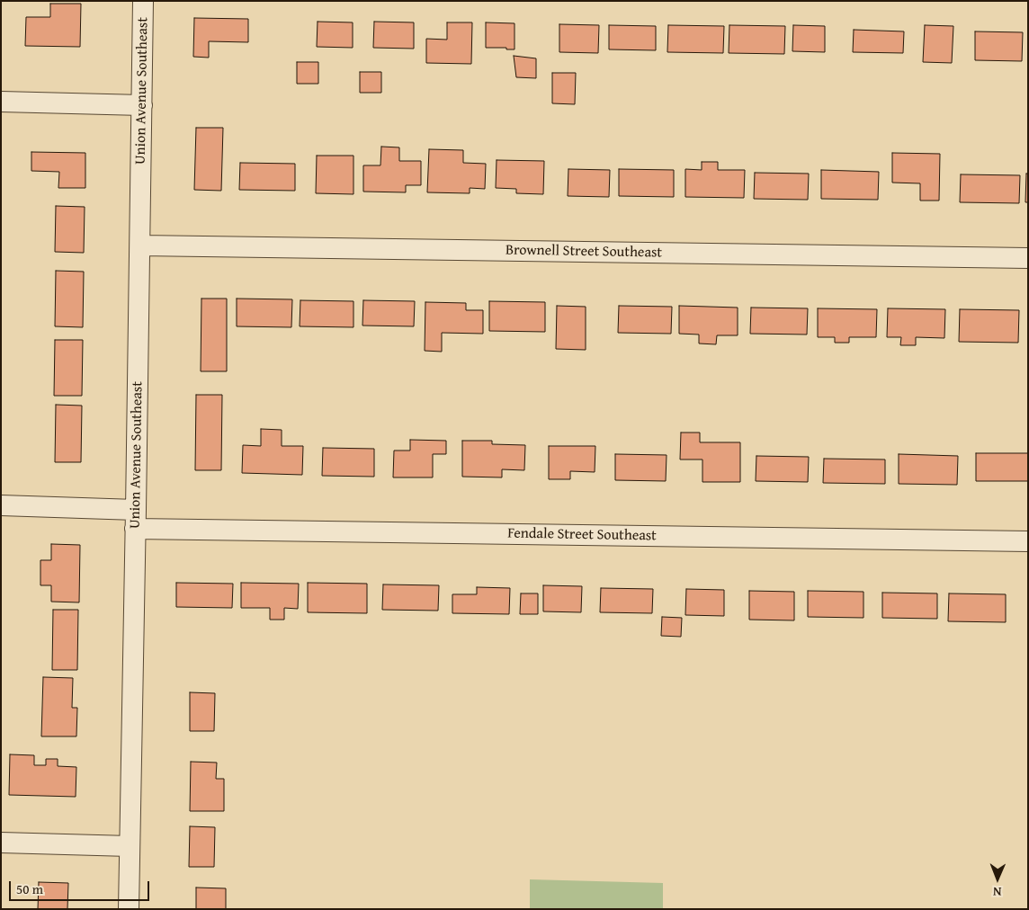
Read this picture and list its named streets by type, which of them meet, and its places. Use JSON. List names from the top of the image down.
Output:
{
  "streets": {
    "street": ["Union Avenue Southeast", "Brownell Street Southeast", "Fendale Street Southeast"]
  },
  "crossings": [
    ["Union Avenue Southeast", "Brownell Street Southeast"],
    ["Union Avenue Southeast", "Fendale Street Southeast"]
  ],
  "scale_bar": "50 m",
  "north": "bottom"
}
